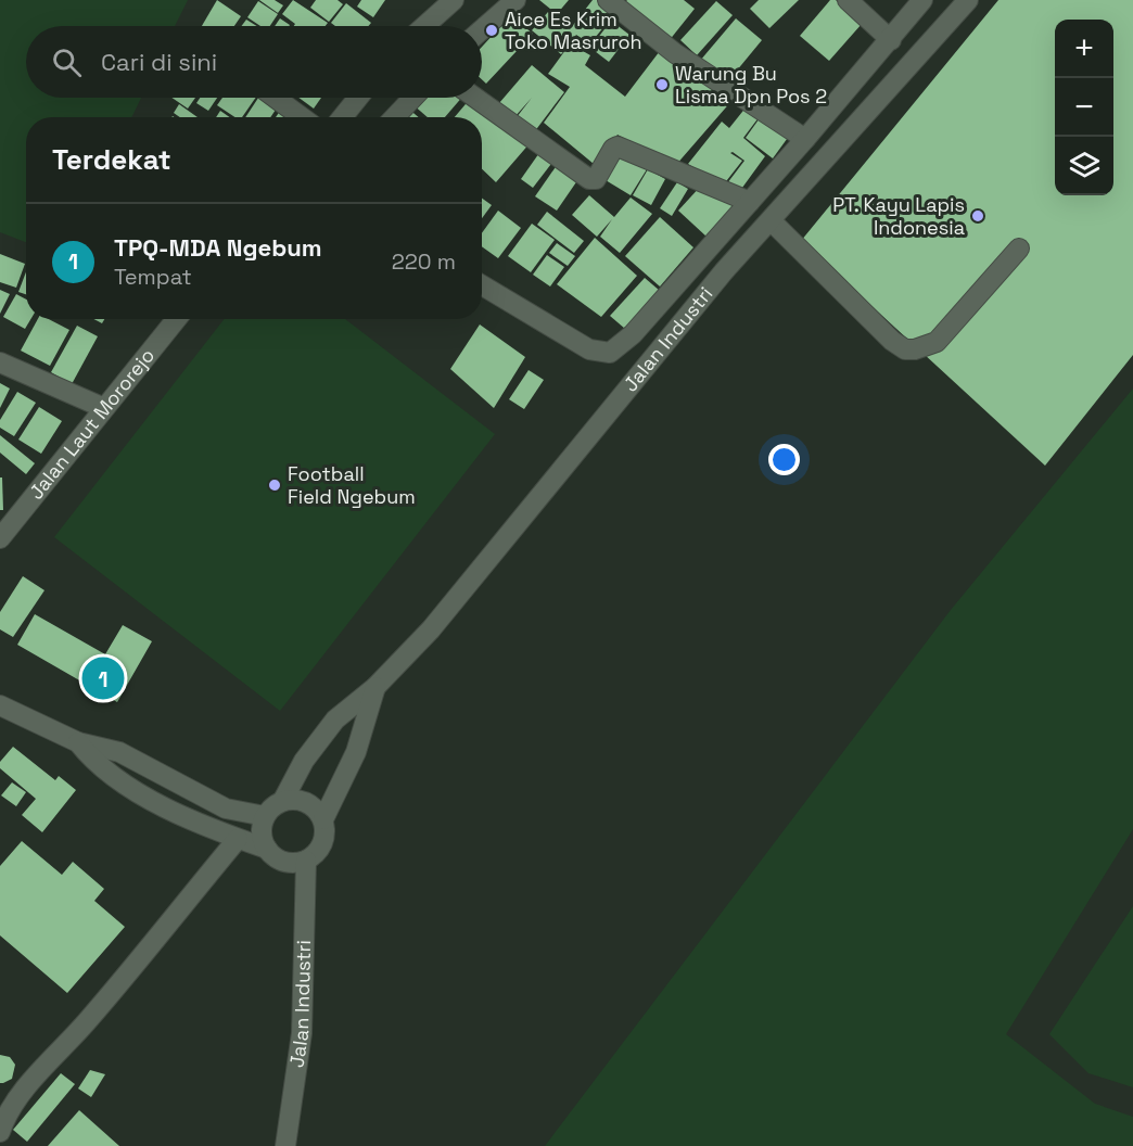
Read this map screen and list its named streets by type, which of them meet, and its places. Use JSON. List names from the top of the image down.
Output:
{
  "streets": {
    "street": ["Jalan Industri", "Jalan Laut Mororejo"]
  },
  "places": [
    "Aice Es Krim Toko Masruroh",
    "Warung Bu Lisma Dpn Pos 2",
    "PT. Kayu Lapis Indonesia",
    "Football Field Ngebum"
  ],
  "page": {
    "map_buttons": ["+", "−"],
    "search": "Cari di sini",
    "heading": "Terdekat",
    "list": [
      {
        "mark": "1",
        "name": "TPQ-MDA Ngebum",
        "note": "Tempat",
        "value": "220 m"
      }
    ],
    "pins": "1"
  }
}
